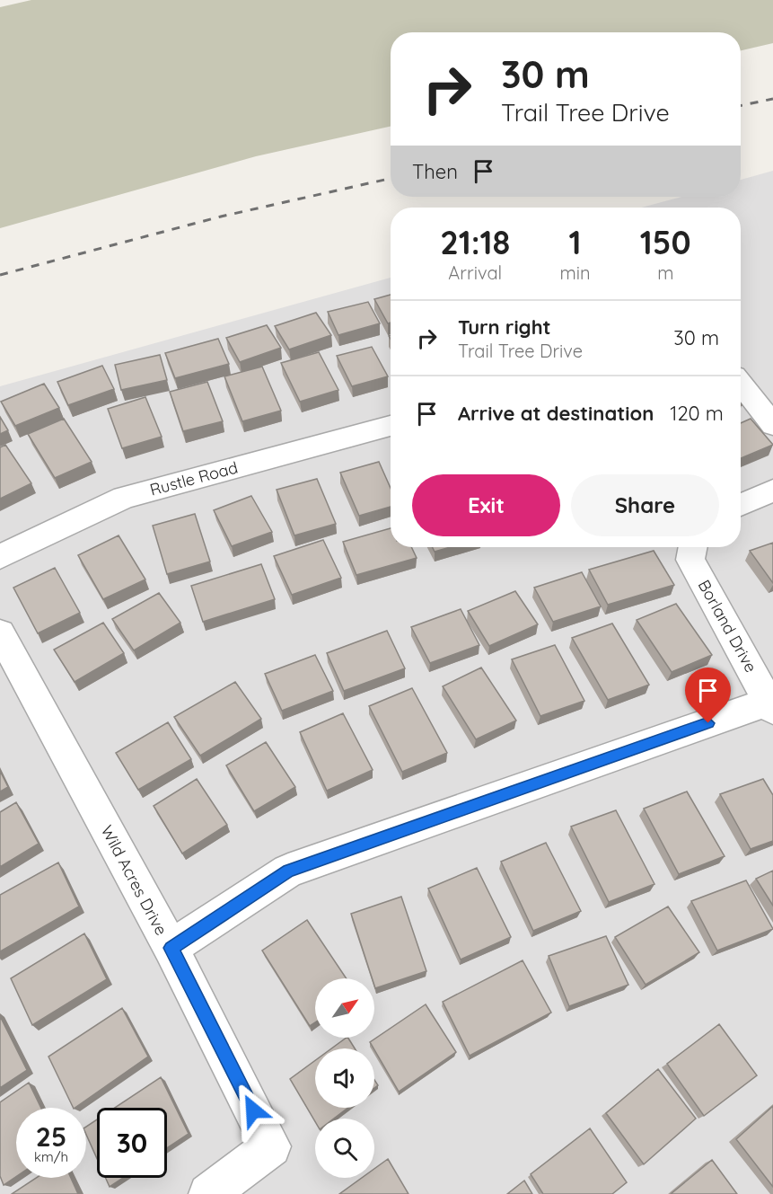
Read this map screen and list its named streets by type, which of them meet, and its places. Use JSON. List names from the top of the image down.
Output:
{
  "streets": {
    "street": ["Rustle Road", "Borland Drive", "Wild Acres Drive"]
  },
  "north": "top right",
  "page": {
    "turn": ["30 m", "Trail Tree Drive"],
    "then": "Then",
    "eta": [
      "21:18",
      "Arrival",
      "1",
      "min",
      "150",
      "m"
    ],
    "list": [
      {
        "name": "Turn right",
        "note": "Trail Tree Drive",
        "value": "30 m"
      },
      {
        "name": "Arrive at destination",
        "value": "120 m"
      }
    ],
    "buttons": ["Exit", "Share"],
    "speed": "25 km/h",
    "limit": "30"
  }
}
